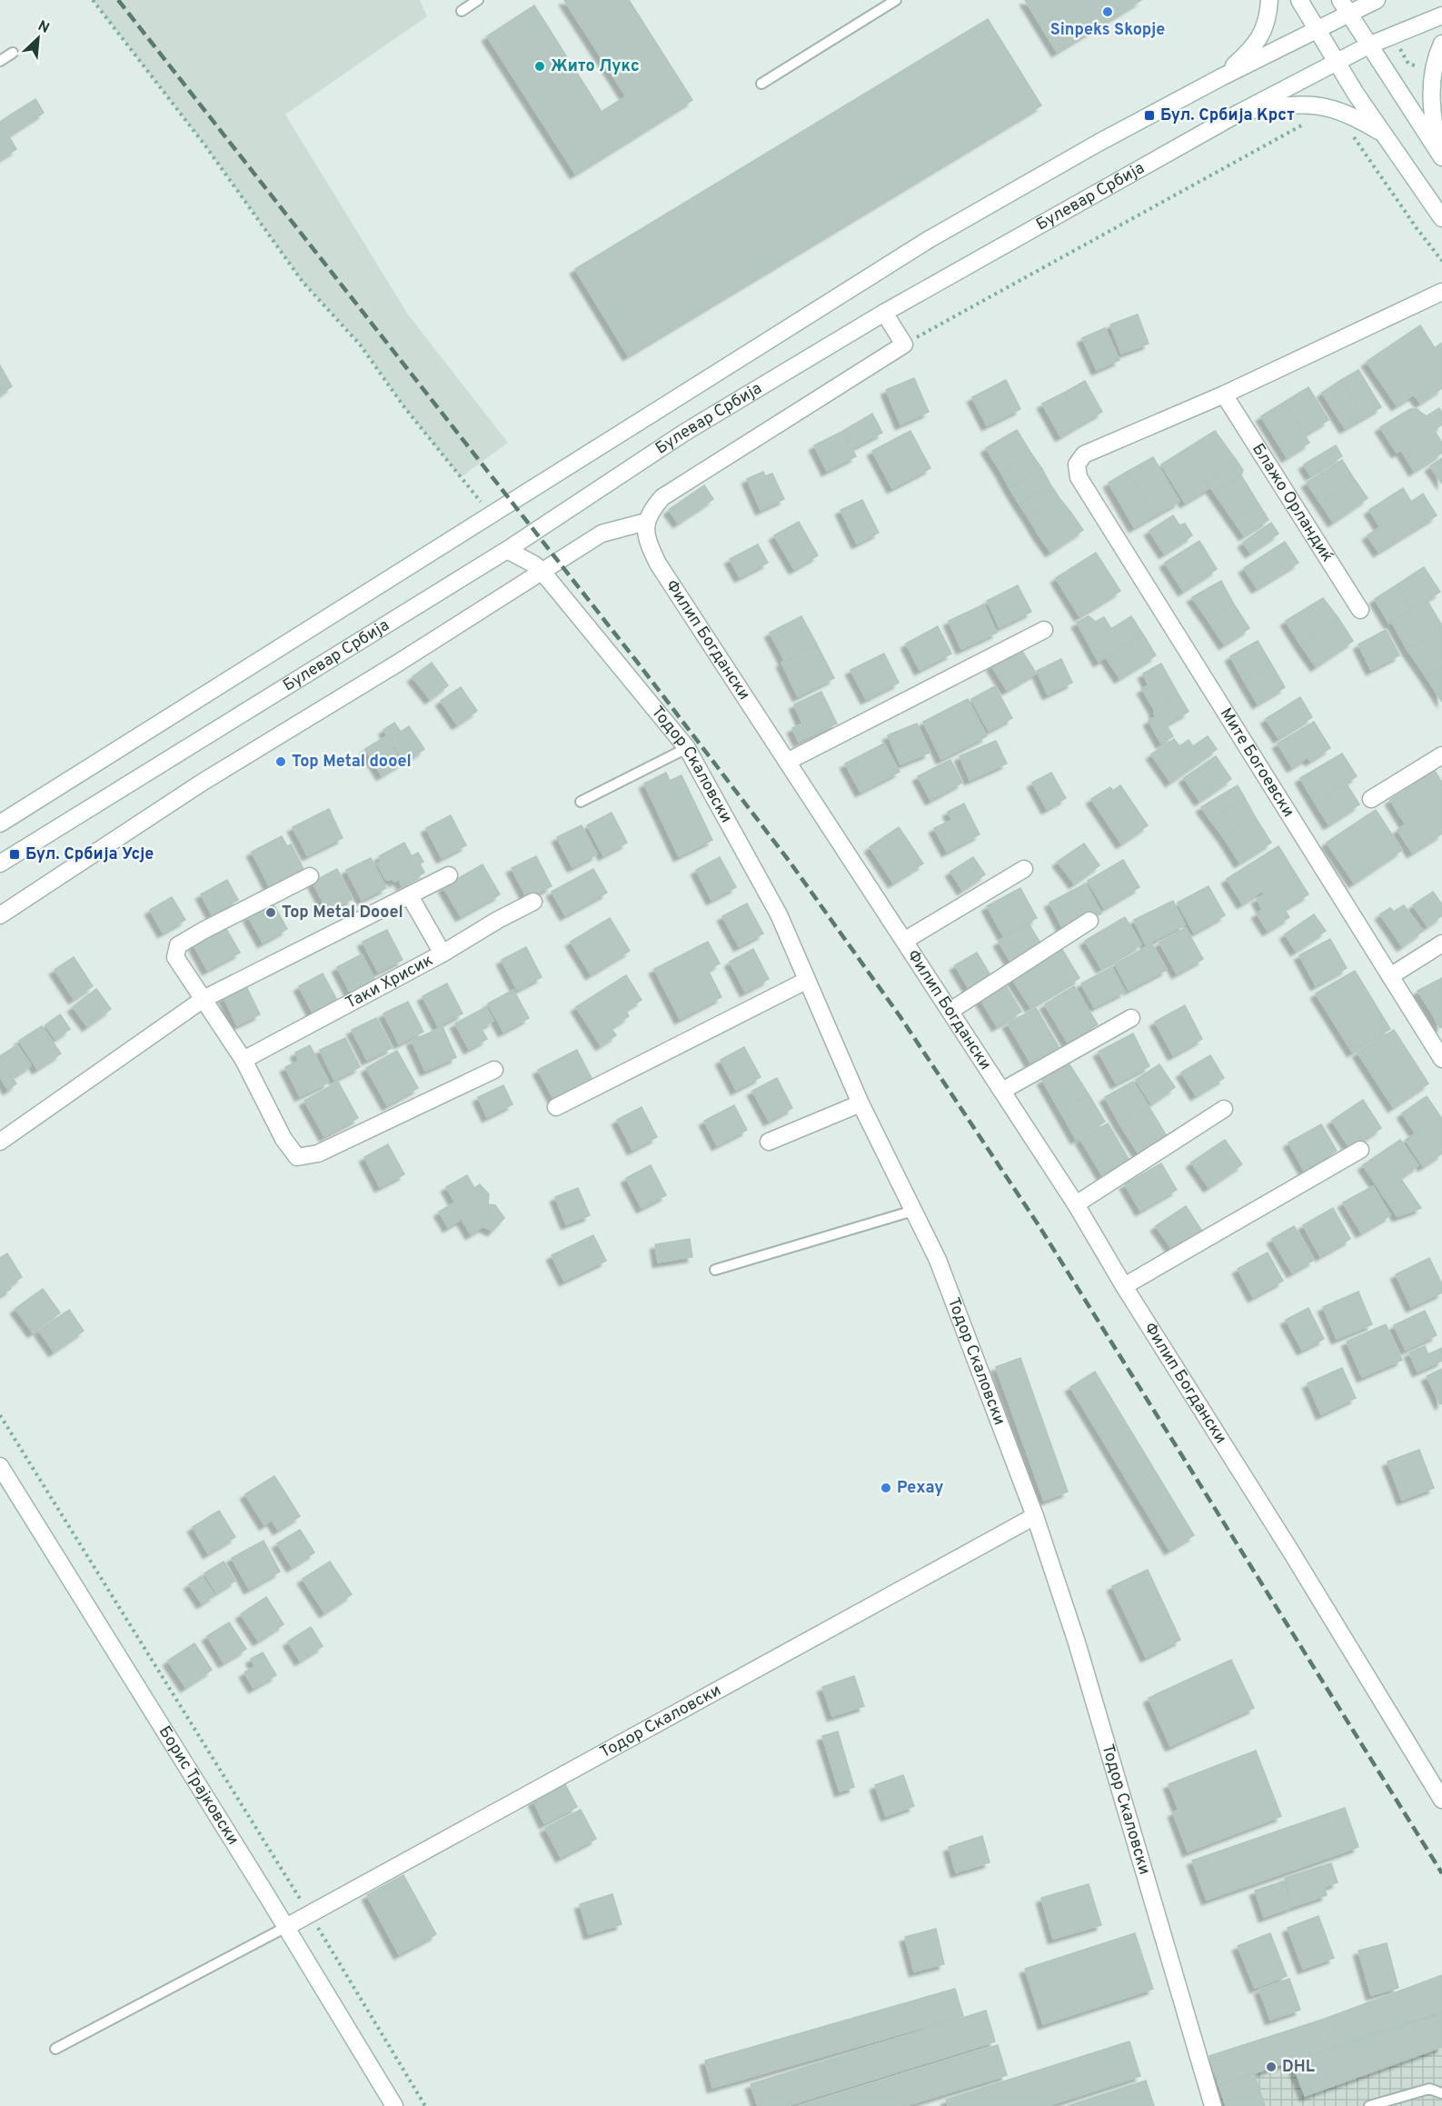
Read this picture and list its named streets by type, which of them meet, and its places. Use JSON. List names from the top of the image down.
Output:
{
  "streets": {
    "street": [
      "Булевар Србија",
      "Блажо Орландиќ",
      "Филип Богдански",
      "Мите Богоевски",
      "Тодор Скаловски",
      "Таки Хрисик",
      "Борис Трајковски"
    ]
  },
  "crossings": [
    ["Булевар Србија", "Тодор Скаловски"],
    ["Блажо Орландиќ", "Мите Богоевски"],
    ["Тодор Скаловски", "Борис Трајковски"]
  ],
  "places": {
    "other": [
      "Sinpeks Skopje",
      "Жито Лукс",
      "Top Metal dooel",
      "Top Metal Dooel",
      "Рехау",
      "DHL"
    ],
    "transit": ["Бул. Србија Крст", "Бул. Србија Усје"]
  },
  "north": "top right"
}
